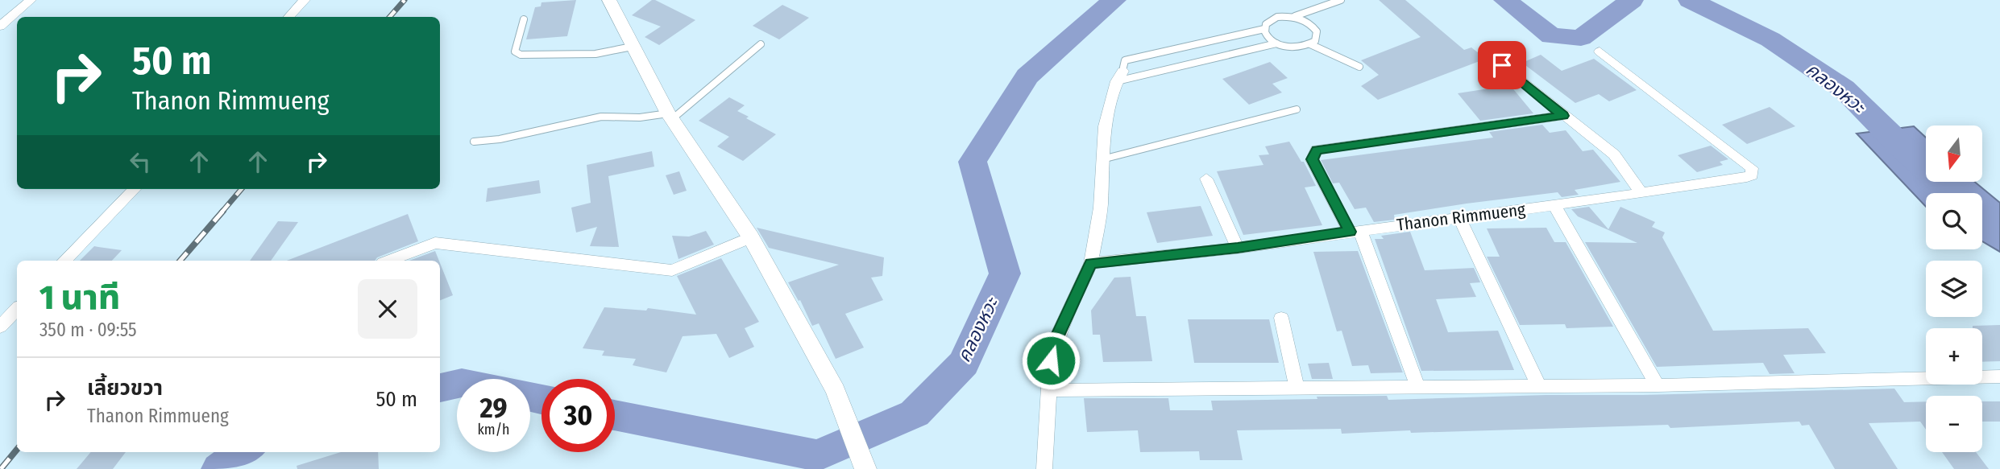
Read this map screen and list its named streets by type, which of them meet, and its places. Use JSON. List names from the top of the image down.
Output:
{
  "streets": {
    "street": ["Thanon Rimmueng"]
  },
  "water": ["คลองหวะ"],
  "north": "bottom",
  "page": {
    "turn": ["50 m", "Thanon Rimmueng"],
    "map_buttons": ["+", "−"],
    "heading": ["1 นาที", "350 m · 09:55"],
    "list": [
      {
        "name": "เลี้ยวขวา",
        "note": "Thanon Rimmueng",
        "value": "50 m"
      }
    ],
    "speed": "29 km/h",
    "limit": "30"
  }
}
